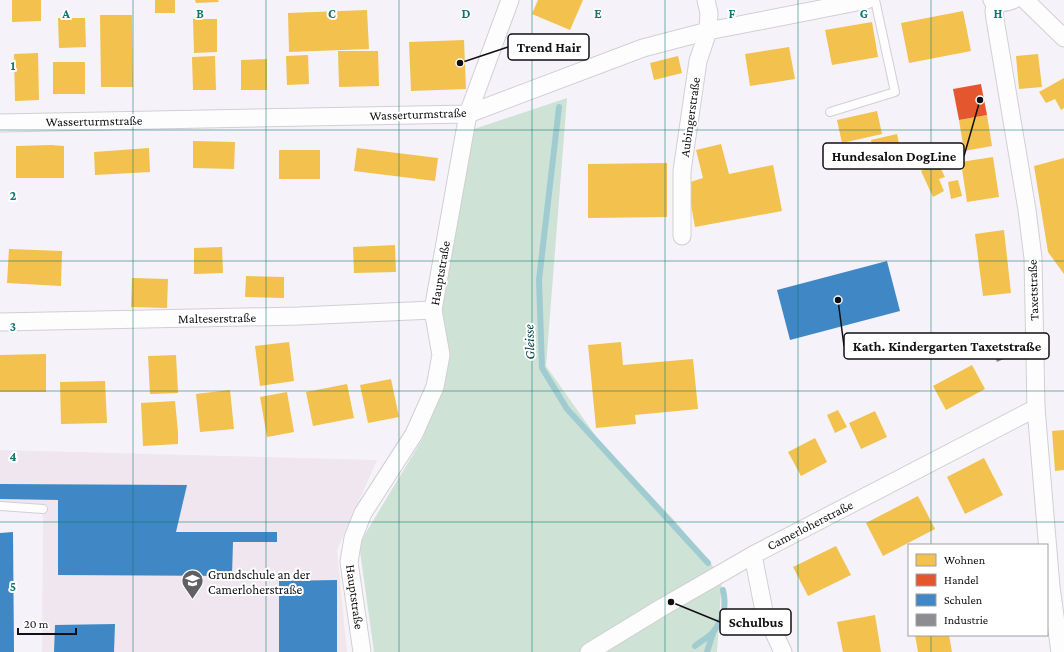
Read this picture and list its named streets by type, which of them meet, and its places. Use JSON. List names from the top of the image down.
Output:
{
  "streets": {
    "street": [
      "Wasserturmstraße",
      "Aubingerstraße",
      "Hauptstraße",
      "Taxetstraße",
      "Malteserstraße",
      "Camerloherstraße"
    ]
  },
  "crossings": [
    ["Wasserturmstraße", "Aubingerstraße"],
    ["Wasserturmstraße", "Hauptstraße"],
    ["Hauptstraße", "Malteserstraße"],
    ["Taxetstraße", "Camerloherstraße"]
  ],
  "water": ["Gleisse"],
  "places": {
    "other": [
      "Trend Hair",
      "Hundesalon DogLine",
      "Kath. Kindergarten Taxetstraße",
      "Schulbus"
    ],
    "school or university": ["Grundschule an der Camerloherstraße"]
  },
  "legend": [
    "Wohnen",
    "Handel",
    "Schulen",
    "Industrie"
  ],
  "scale_bar": "20 m",
  "grid": {
    "columns": [
      "A",
      "B",
      "C",
      "D",
      "E",
      "F",
      "G",
      "H"
    ],
    "rows": [
      "1",
      "2",
      "3",
      "4",
      "5"
    ]
  }
}
